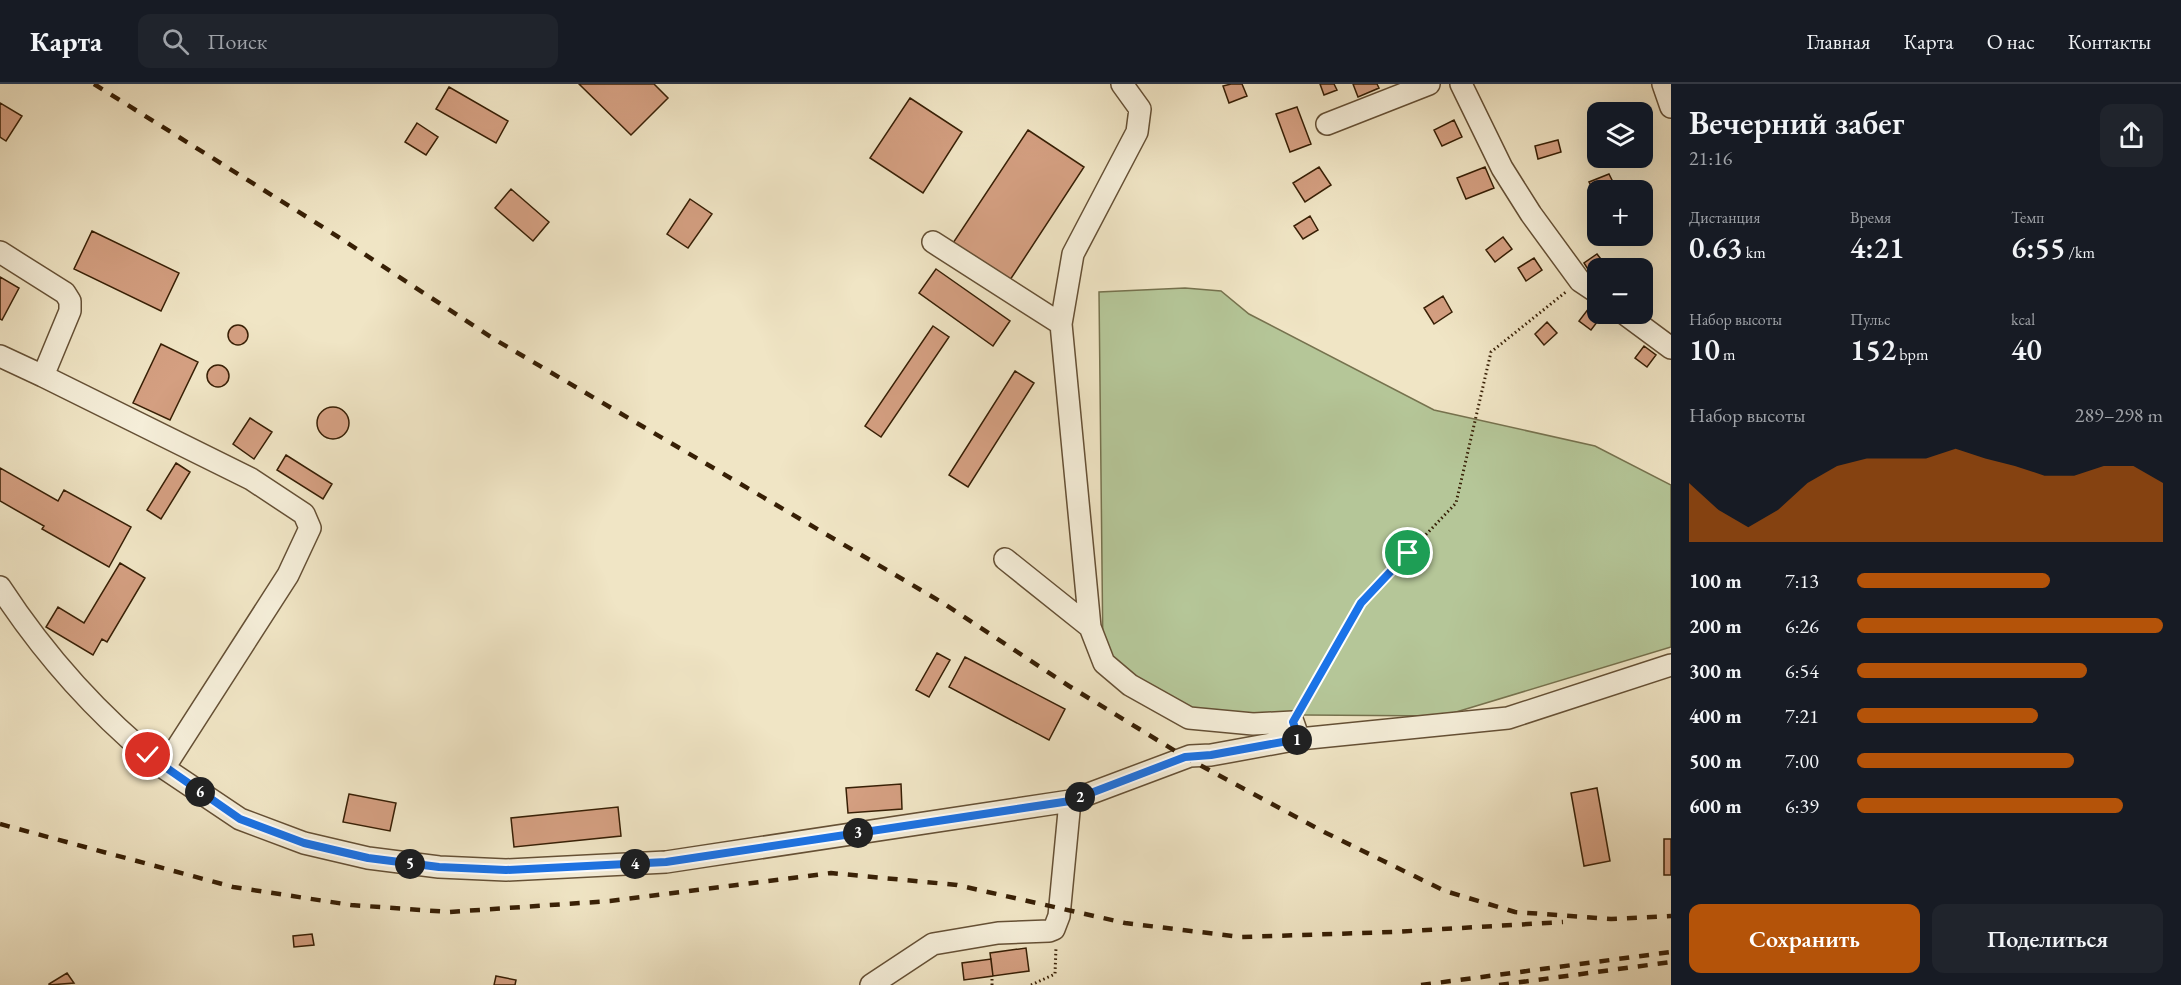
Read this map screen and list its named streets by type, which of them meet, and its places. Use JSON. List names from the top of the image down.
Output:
{
  "page": {
    "header": "Карта",
    "search": "Поиск",
    "nav": [
      "Главная",
      "Карта",
      "О нас",
      "Контакты"
    ],
    "heading": ["Вечерний забег", "21:16"],
    "map_buttons": ["+", "−"],
    "stats": [
      ["Дистанция", "0.63 km"],
      ["Время", "4:21"],
      ["Темп", "6:55 /km"],
      ["Набор высоты", "10 m"],
      ["Пульс", "152 bpm"],
      ["kcal", "40"]
    ],
    "chart": ["Набор высоты", "289–298 m"],
    "list": [
      {
        "name": "100 m",
        "note": "7:13"
      },
      {
        "name": "200 m",
        "note": "6:26"
      },
      {
        "name": "300 m",
        "note": "6:54"
      },
      {
        "name": "400 m",
        "note": "7:21"
      },
      {
        "name": "500 m",
        "note": "7:00"
      },
      {
        "name": "600 m",
        "note": "6:39"
      }
    ],
    "pins": [
      "1",
      "6",
      "2",
      "3",
      "4",
      "5"
    ],
    "buttons": ["Сохранить", "Поделиться"]
  }
}
